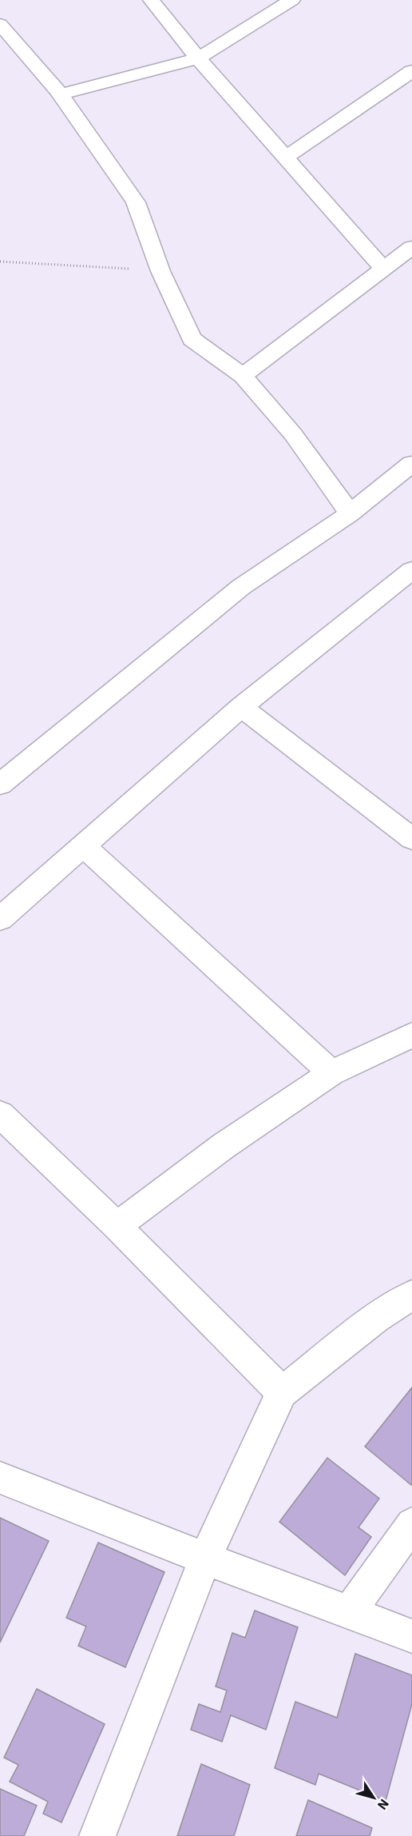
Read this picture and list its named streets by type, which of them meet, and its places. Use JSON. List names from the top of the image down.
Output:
{
  "north": "bottom right"
}
